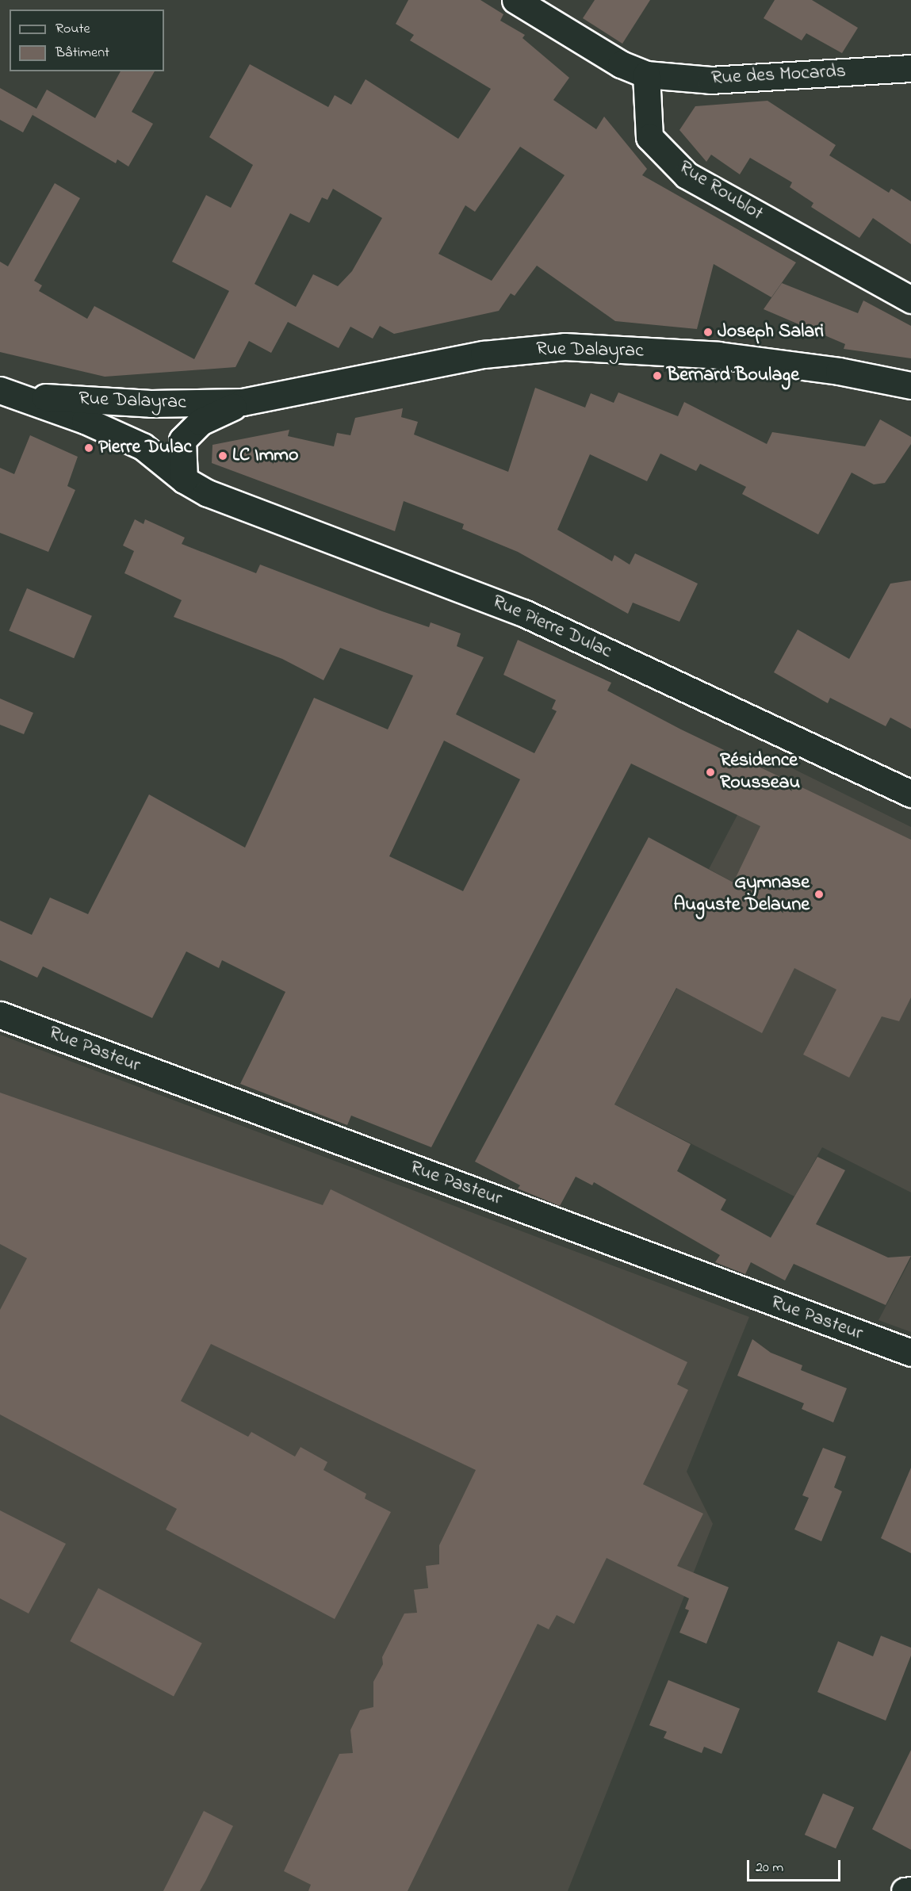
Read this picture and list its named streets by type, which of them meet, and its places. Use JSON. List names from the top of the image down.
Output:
{
  "streets": {
    "main road": [
      "Rue des Mocards",
      "Rue Roublot",
      "Rue Dalayrac",
      "Rue Pierre Dulac",
      "Rue Pasteur"
    ]
  },
  "crossings": [
    ["Rue des Mocards", "Rue Roublot"],
    ["Rue Dalayrac", "Rue Pierre Dulac"]
  ],
  "places": [
    "Joseph Salari",
    "Bernard Boulage",
    "Pierre Dulac",
    "LC Immo",
    "Résidence Rousseau",
    "Gymnase Auguste Delaune"
  ],
  "legend": ["Route", "Bâtiment"],
  "scale_bar": "20 m"
}
